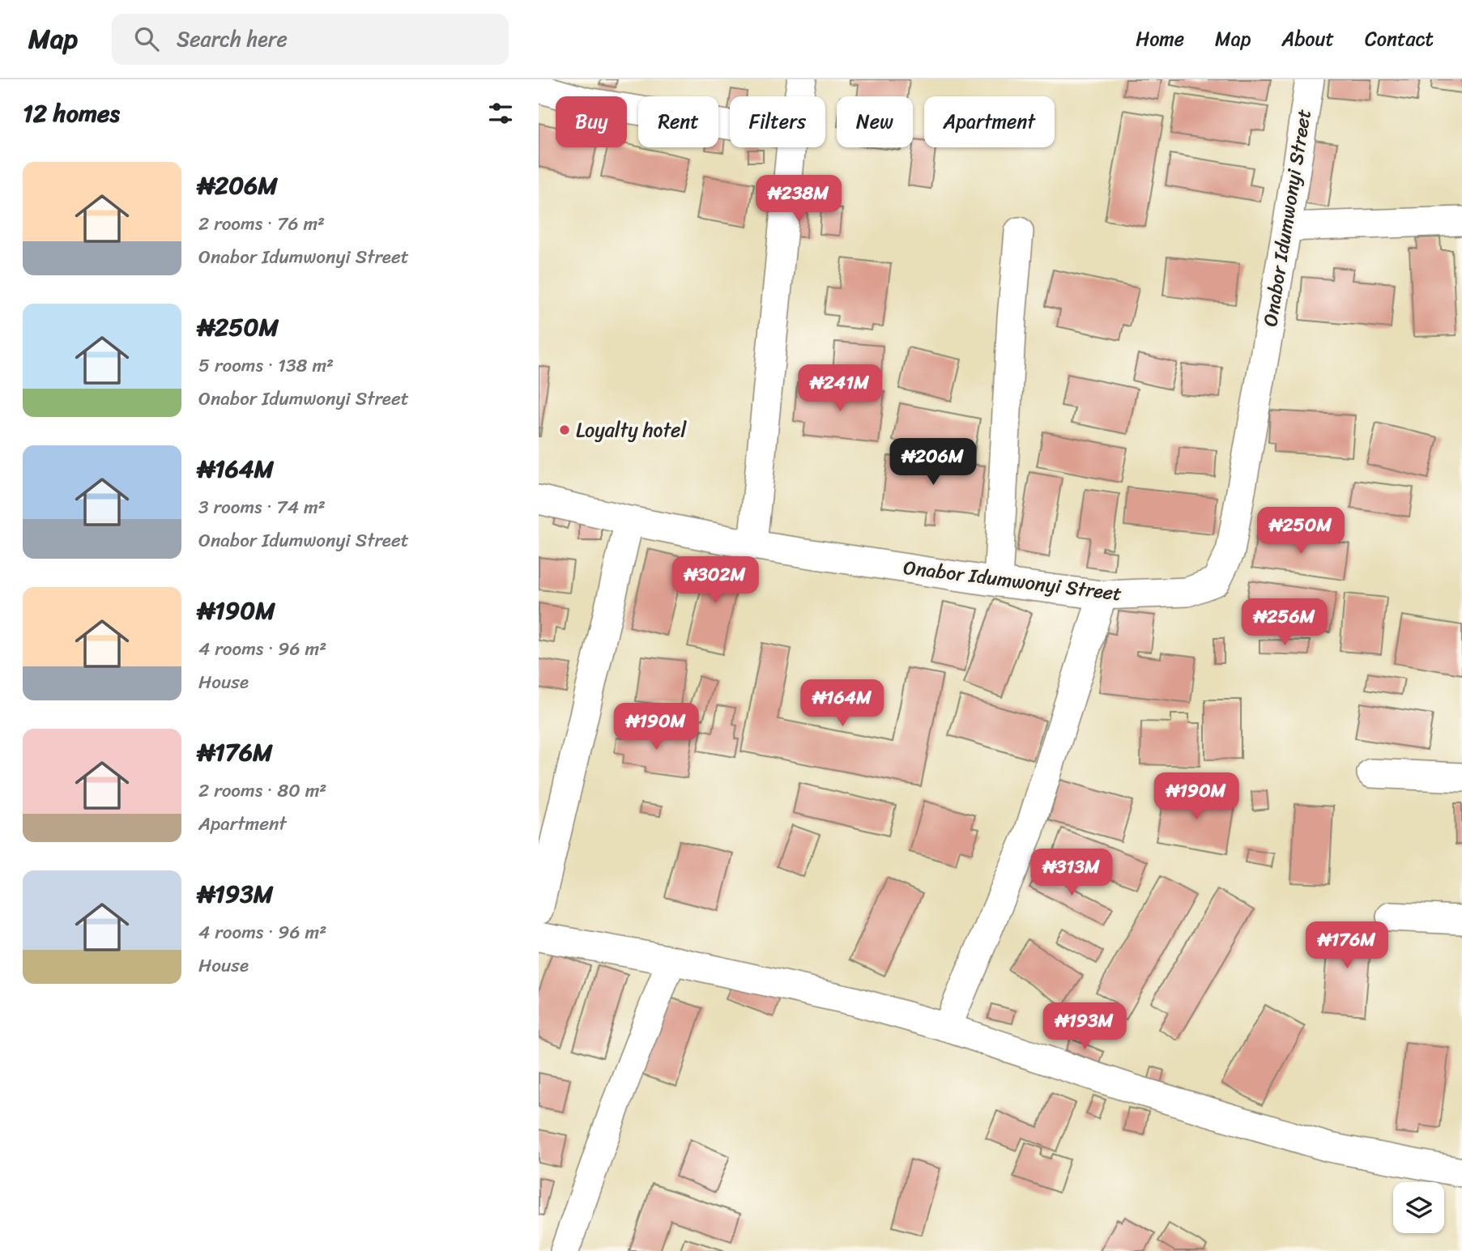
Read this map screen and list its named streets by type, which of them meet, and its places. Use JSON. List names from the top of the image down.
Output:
{
  "streets": {
    "street": ["Onabor Idumwonyi Street"]
  },
  "places": ["Loyalty hotel"],
  "page": {
    "header": "Map",
    "search": "Search here",
    "nav": [
      "Home",
      "Map",
      "About",
      "Contact"
    ],
    "heading": "12 homes",
    "chip": [
      "Buy",
      "Rent",
      "Filters",
      "New",
      "Apartment"
    ],
    "list": [
      {
        "name": "₦206M",
        "note": "2 rooms · 76 m² · Onabor Idumwonyi Street"
      },
      {
        "name": "₦250M",
        "note": "5 rooms · 138 m² · Onabor Idumwonyi Street"
      },
      {
        "name": "₦164M",
        "note": "3 rooms · 74 m² · Onabor Idumwonyi Street"
      },
      {
        "name": "₦190M",
        "note": "4 rooms · 96 m² · House"
      },
      {
        "name": "₦176M",
        "note": "2 rooms · 80 m² · Apartment"
      },
      {
        "name": "₦193M",
        "note": "4 rooms · 96 m² · House"
      }
    ],
    "price": [
      "₦238M",
      "₦241M",
      "₦206M",
      "₦250M",
      "₦302M",
      "₦256M",
      "₦164M",
      "₦190M",
      "₦190M",
      "₦313M",
      "₦176M",
      "₦193M"
    ]
  }
}
